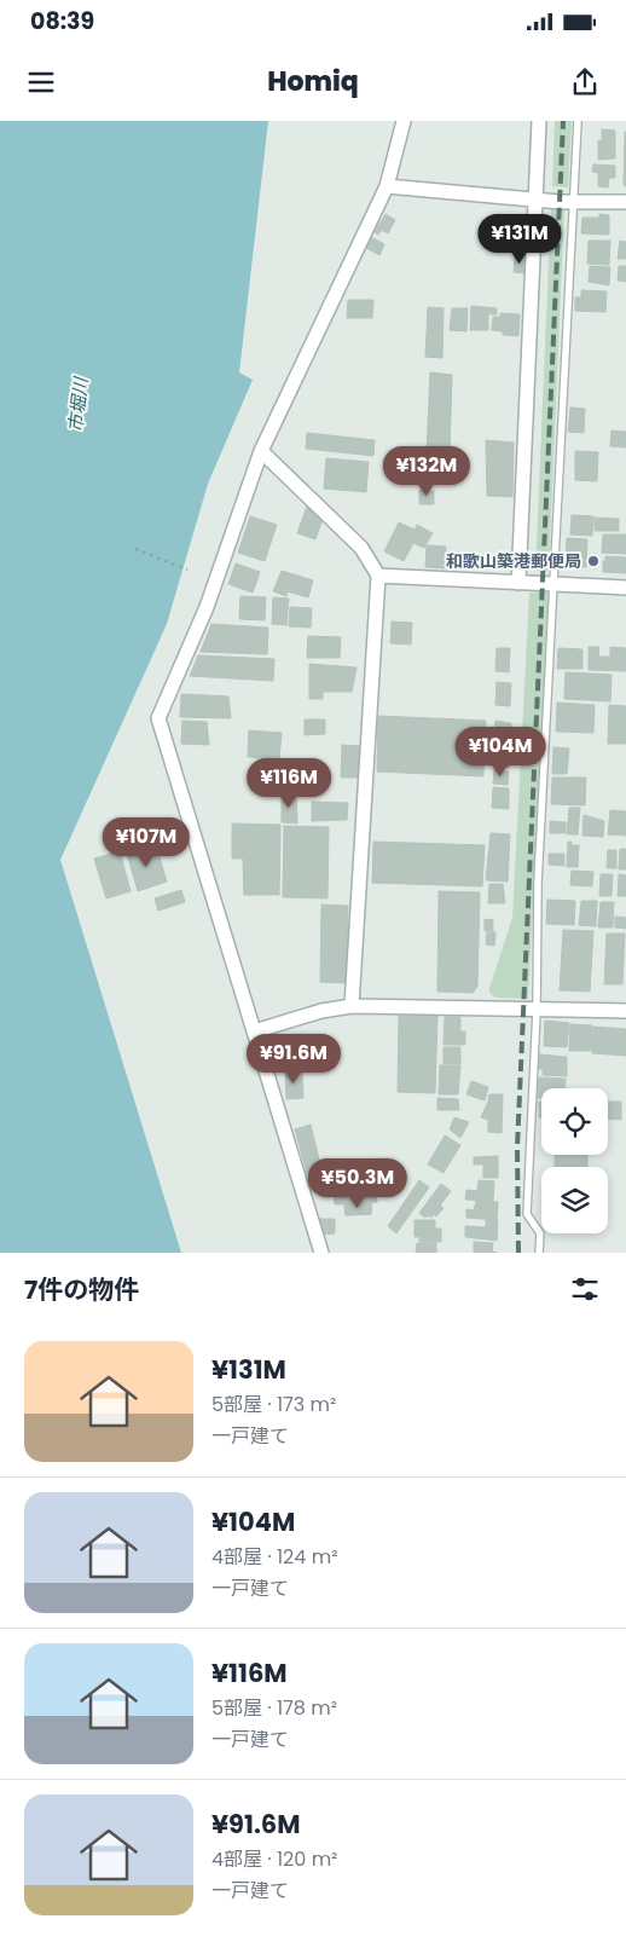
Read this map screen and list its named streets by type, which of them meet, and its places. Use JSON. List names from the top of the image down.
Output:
{
  "water": ["市堀川"],
  "places": ["和歌山築港郵便局"],
  "page": {
    "status": "08:39",
    "header": "Homiq",
    "price": [
      "¥131M",
      "¥132M",
      "¥104M",
      "¥116M",
      "¥107M",
      "¥91.6M",
      "¥50.3M"
    ],
    "heading": "7件の物件",
    "list": [
      {
        "name": "¥131M",
        "note": "5部屋 · 173 m² · 一戸建て"
      },
      {
        "name": "¥104M",
        "note": "4部屋 · 124 m² · 一戸建て"
      },
      {
        "name": "¥116M",
        "note": "5部屋 · 178 m² · 一戸建て"
      },
      {
        "name": "¥91.6M",
        "note": "4部屋 · 120 m² · 一戸建て"
      }
    ]
  }
}
